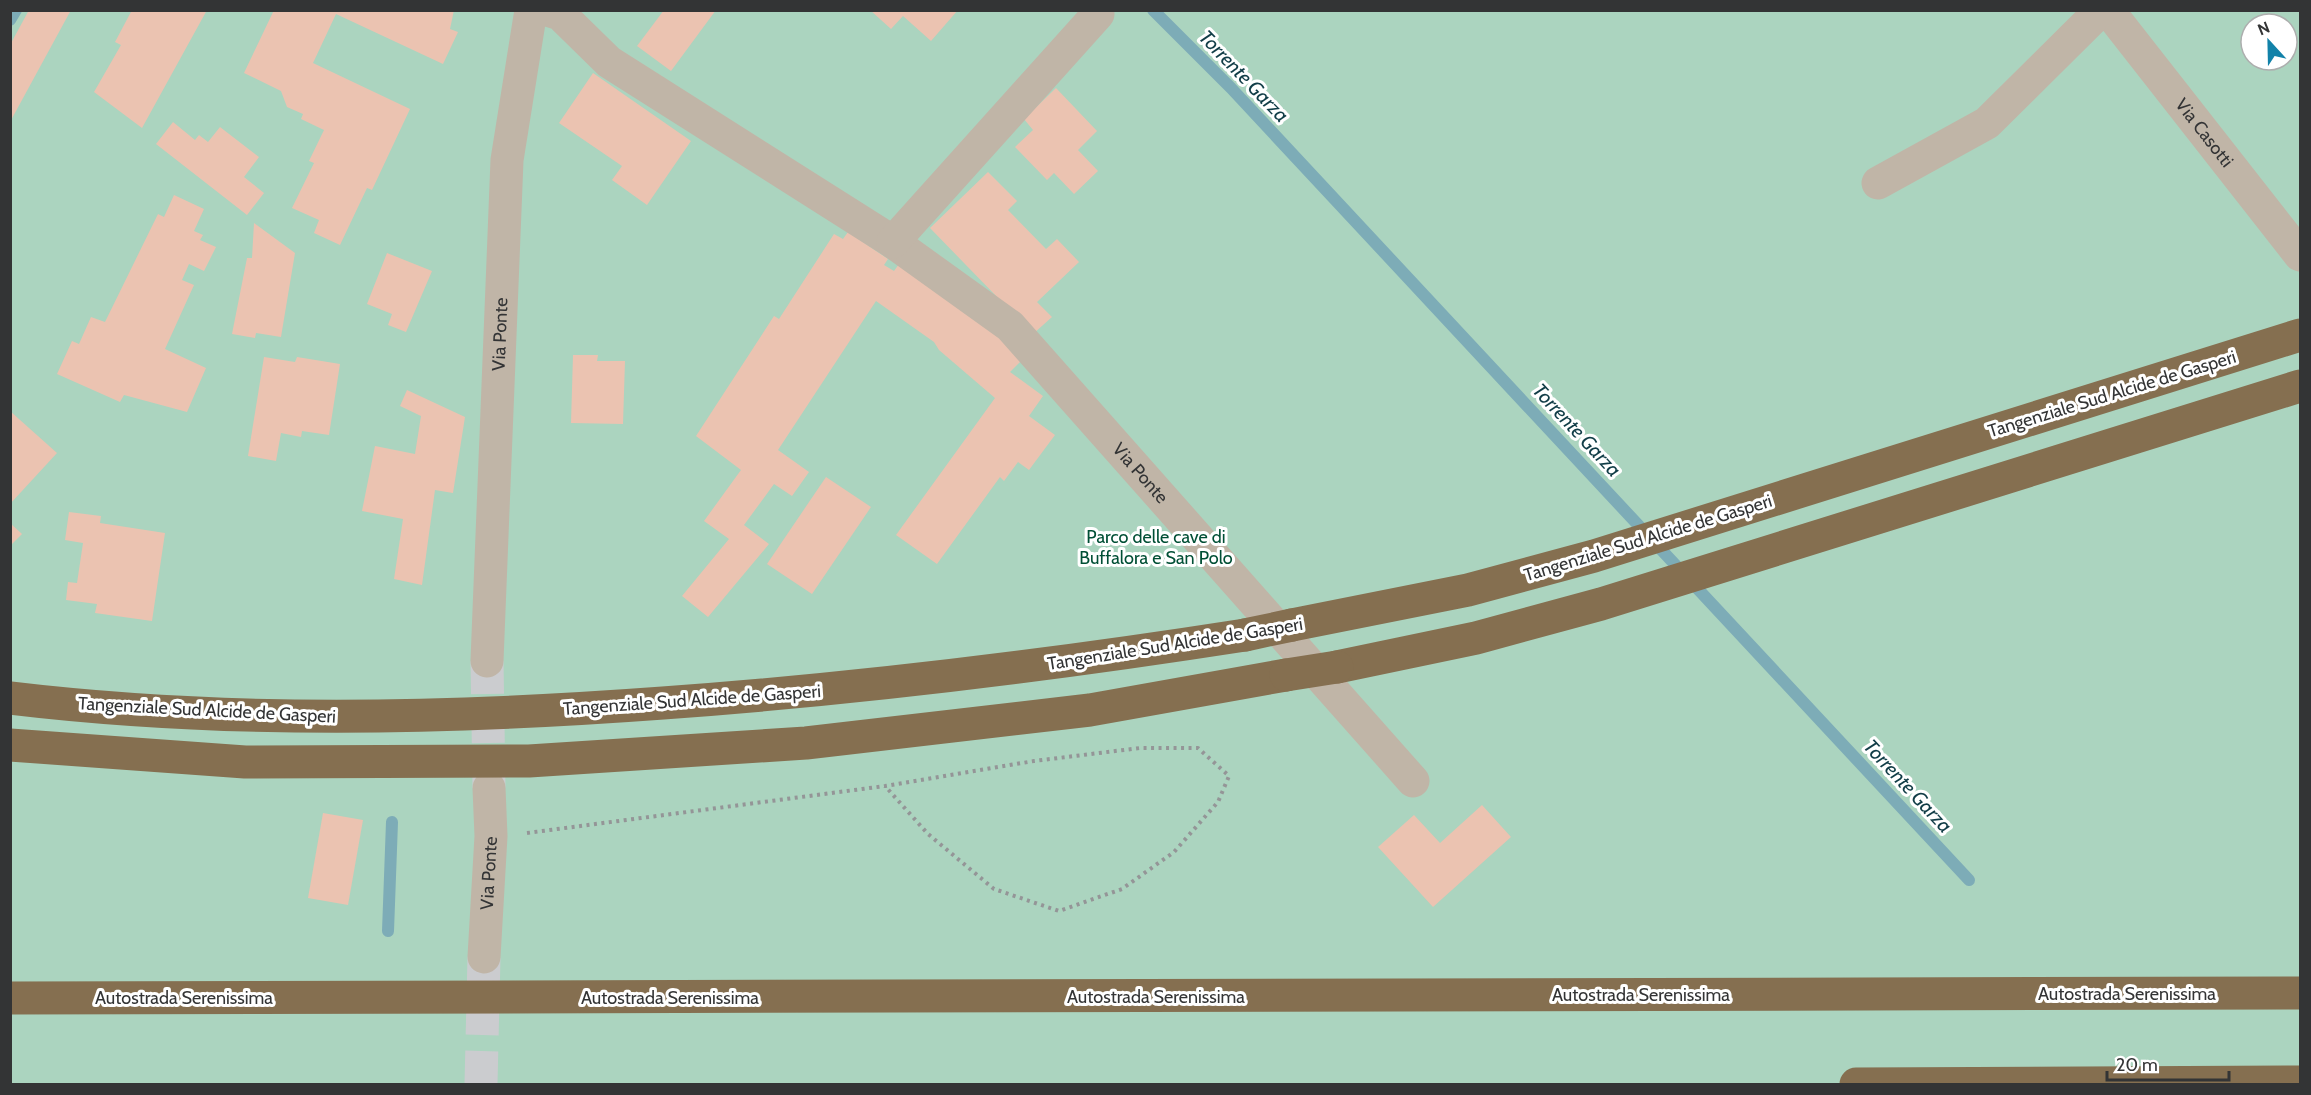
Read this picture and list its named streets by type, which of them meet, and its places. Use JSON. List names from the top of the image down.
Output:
{
  "streets": {
    "highway": ["Tangenziale Sud Alcide de Gasperi", "Autostrada Serenissima"],
    "street": ["Via Casotti", "Via Ponte"]
  },
  "water": ["Torrente Garza"],
  "parks": ["Parco delle cave di Buffalora e San Polo"],
  "scale_bar": "20 m",
  "north": "top"
}
